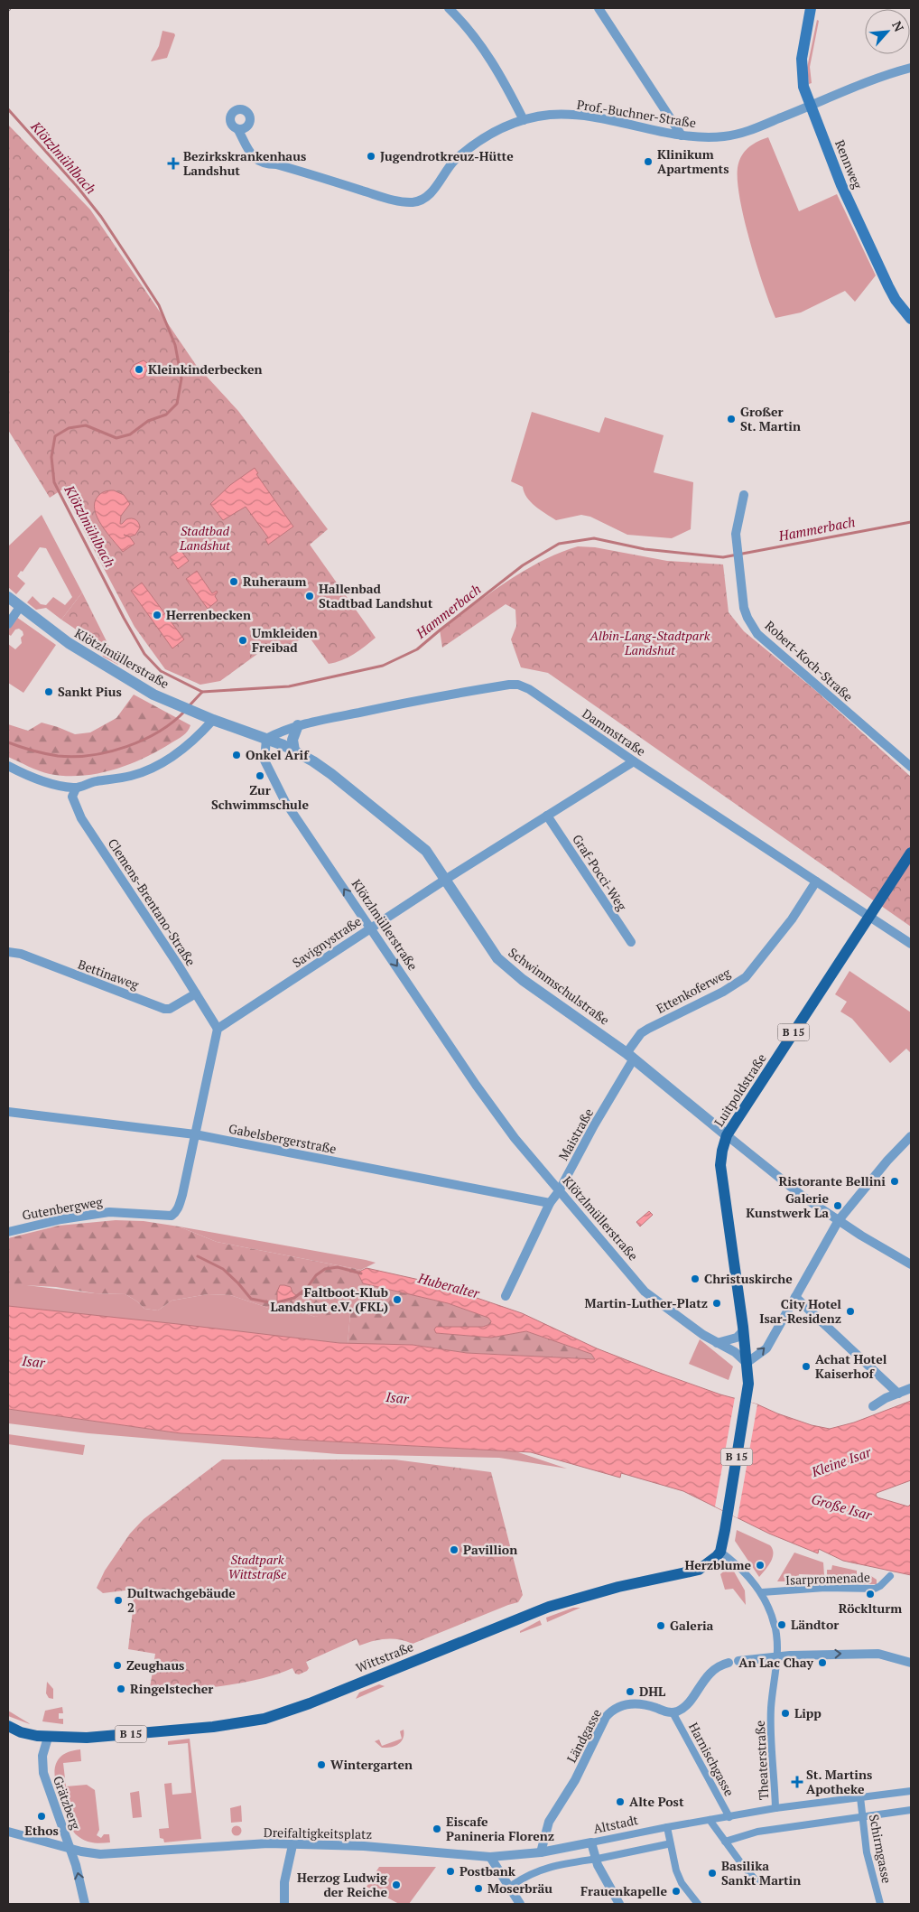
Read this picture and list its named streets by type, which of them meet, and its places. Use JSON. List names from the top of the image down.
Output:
{
  "streets": {
    "main road": [
      "Rennweg",
      "B 15",
      "Luitpoldstraße",
      "Wittstraße"
    ],
    "street": [
      "Prof.-Buchner-Straße",
      "Klötzlmüllerstraße",
      "Robert-Koch-Straße",
      "Dammstraße",
      "Graf-Pocci-Weg",
      "Clemens-Brentano-Straße",
      "Savignystraße",
      "Bettinaweg",
      "Schwimmschulstraße",
      "Ettenkoferweg",
      "Maistraße",
      "Gabelsbergerstraße",
      "Gutenbergweg",
      "Isarpromenade",
      "Ländgasse",
      "Harnischgasse",
      "Theaterstraße",
      "Grätzberg",
      "Altstadt",
      "Dreifaltigkeitsplatz",
      "Schirmgasse"
    ]
  },
  "crossings": [
    ["Prof.-Buchner-Straße", "Rennweg"],
    ["Klötzlmüllerstraße", "Dammstraße"],
    ["Klötzlmüllerstraße", "Savignystraße"],
    ["Klötzlmüllerstraße", "Schwimmschulstraße"],
    ["Klötzlmüllerstraße", "Maistraße"],
    ["Dammstraße", "Savignystraße"],
    ["Dammstraße", "Schwimmschulstraße"],
    ["Dammstraße", "Ettenkoferweg"],
    ["Dammstraße", "Luitpoldstraße"],
    ["Graf-Pocci-Weg", "Savignystraße"],
    ["Clemens-Brentano-Straße", "Savignystraße"],
    ["Clemens-Brentano-Straße", "Bettinaweg"],
    ["Savignystraße", "Schwimmschulstraße"],
    ["Schwimmschulstraße", "Ettenkoferweg"],
    ["Schwimmschulstraße", "Luitpoldstraße"],
    ["Schwimmschulstraße", "Maistraße"],
    ["Ettenkoferweg", "Maistraße"],
    ["Luitpoldstraße", "Wittstraße"],
    ["Maistraße", "Gabelsbergerstraße"],
    ["Gabelsbergerstraße", "Gutenbergweg"],
    ["Isarpromenade", "Theaterstraße"],
    ["Wittstraße", "Grätzberg"],
    ["Ländgasse", "Harnischgasse"],
    ["Ländgasse", "Altstadt"],
    ["Harnischgasse", "Altstadt"],
    ["Theaterstraße", "Altstadt"],
    ["Grätzberg", "Dreifaltigkeitsplatz"],
    ["Altstadt", "Dreifaltigkeitsplatz"],
    ["Altstadt", "Schirmgasse"]
  ],
  "water": [
    "Klötzlmühlbach",
    "Hammerbach",
    "Huberalter",
    "Isar",
    "Kleine Isar",
    "Große Isar"
  ],
  "parks": ["Stadtbad Landshut", "Albin-Lang-Stadtpark Landshut", "Stadtpark Wittstraße"],
  "places": {
    "other": [
      "Jugendrotkreuz-Hütte",
      "Klinikum Apartments",
      "Kleinkinderbecken",
      "Großer St. Martin",
      "Ruheraum",
      "Hallenbad Stadtbad Landshut",
      "Herrenbecken",
      "Umkleiden Freibad",
      "Sankt Pius",
      "Onkel Arif",
      "Zur Schwimmschule",
      "Ristorante Bellini",
      "Galerie Kunstwerk La",
      "Christuskirche",
      "Faltboot-Klub Landshut e.V. (FKL)",
      "Martin-Luther-Platz",
      "City Hotel Isar-Residenz",
      "Achat Hotel Kaiserhof",
      "Pavillion",
      "Herzblume",
      "Röcklturm",
      "Dultwachgebäude 2",
      "Ländtor",
      "Galeria",
      "An Lac Chay",
      "Zeughaus",
      "Ringelstecher",
      "DHL",
      "Lipp",
      "Wintergarten",
      "Alte Post",
      "Ethos",
      "Eiscafe Panineria Florenz",
      "Postbank",
      "Basilika Sankt Martin",
      "Herzog Ludwig der Reiche",
      "Moserbräu",
      "Frauenkapelle"
    ],
    "health": ["Bezirkskrankenhaus Landshut", "St. Martins Apotheke"]
  },
  "north": "top right"
}
